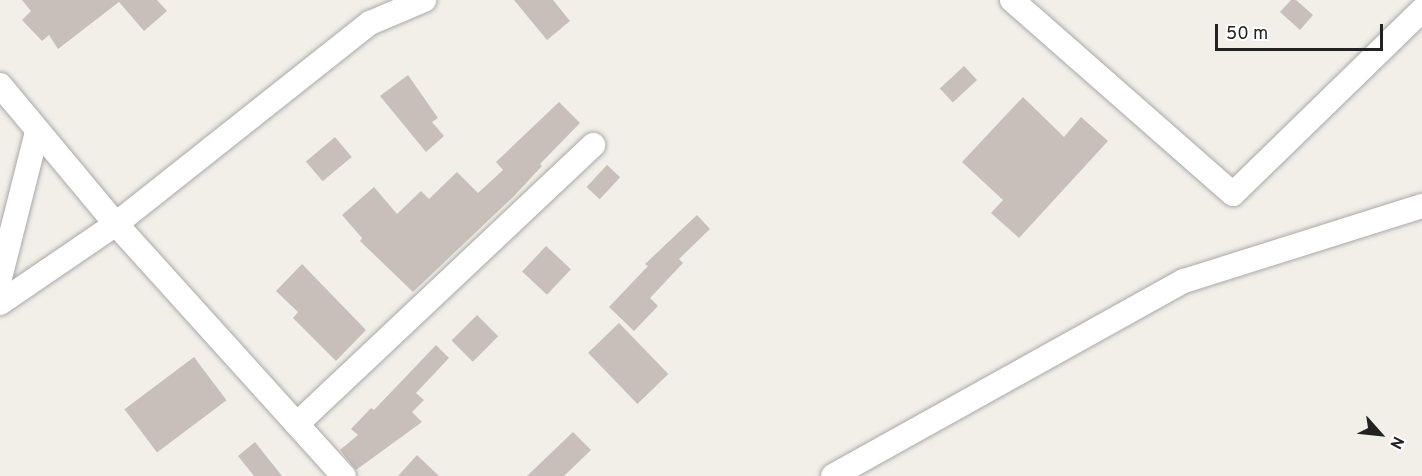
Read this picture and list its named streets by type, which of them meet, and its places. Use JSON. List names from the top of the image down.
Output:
{
  "scale_bar": "50 m",
  "north": "bottom right"
}
